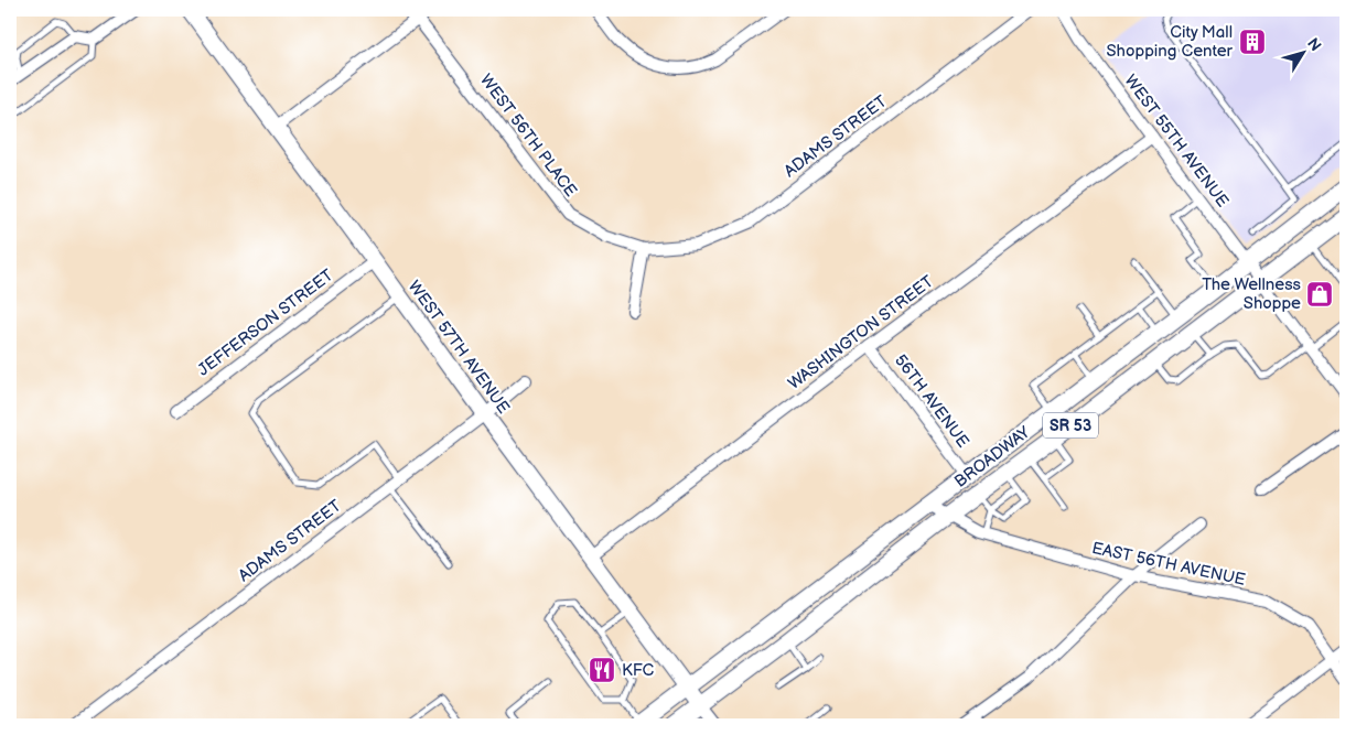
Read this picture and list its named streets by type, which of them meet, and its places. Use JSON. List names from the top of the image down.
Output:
{
  "streets": {
    "main road": ["SR 53", "BROADWAY"],
    "street": [
      "WEST 56TH PLACE",
      "ADAMS STREET",
      "WEST 55TH AVENUE",
      "JEFFERSON STREET",
      "WASHINGTON STREET",
      "WEST 57TH AVENUE",
      "56TH AVENUE",
      "EAST 56TH AVENUE"
    ]
  },
  "crossings": [
    ["WEST 56TH PLACE", "ADAMS STREET"],
    ["ADAMS STREET", "WEST 57TH AVENUE"],
    ["WEST 55TH AVENUE", "WASHINGTON STREET"],
    ["WEST 55TH AVENUE", "BROADWAY"],
    ["JEFFERSON STREET", "WEST 57TH AVENUE"],
    ["WASHINGTON STREET", "WEST 57TH AVENUE"],
    ["WASHINGTON STREET", "56TH AVENUE"],
    ["WEST 57TH AVENUE", "BROADWAY"],
    ["56TH AVENUE", "BROADWAY"],
    ["BROADWAY", "EAST 56TH AVENUE"]
  ],
  "places": {
    "building": ["City Mall Shopping Center"],
    "shop": ["The Wellness Shoppe"],
    "restaurant": ["KFC"]
  },
  "north": "top right"
}
